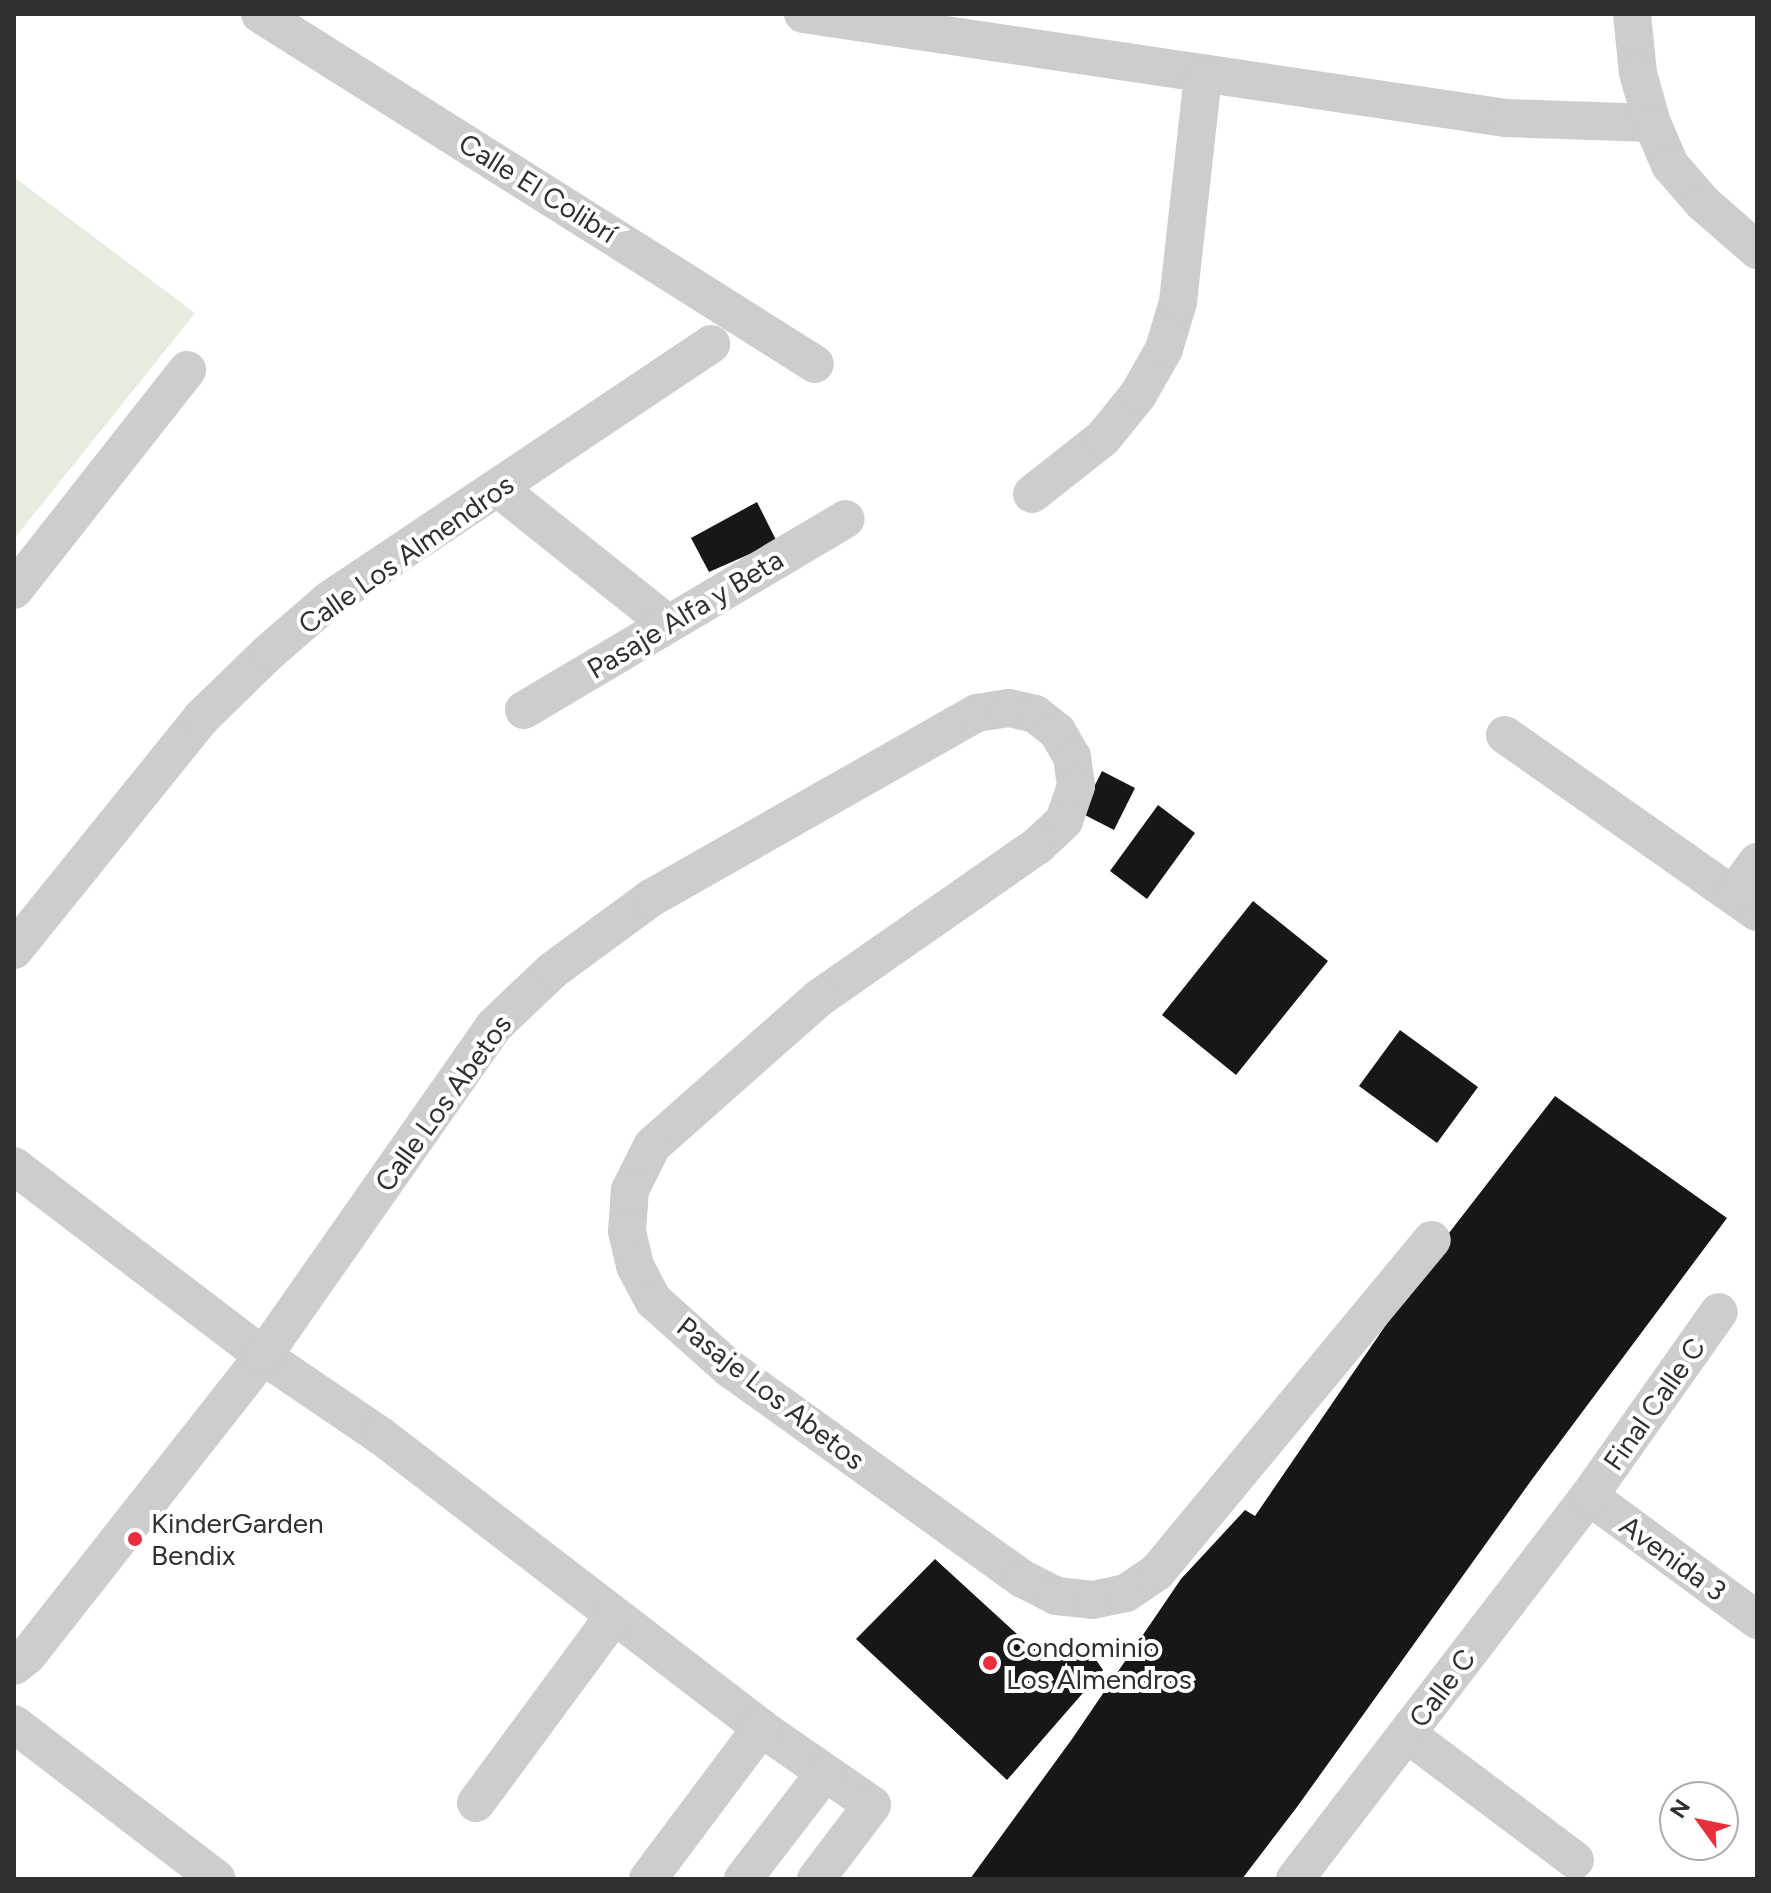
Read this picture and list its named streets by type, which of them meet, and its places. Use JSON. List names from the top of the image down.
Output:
{
  "streets": {
    "street": [
      "Calle El Colibrí",
      "Calle Los Almendros",
      "Pasaje Alfa y Beta",
      "Calle Los Abetos",
      "Pasaje Los Abetos",
      "Final Calle C",
      "Avenida 3",
      "Calle C"
    ]
  },
  "crossings": [
    ["Calle Los Abetos", "Pasaje Los Abetos"],
    ["Final Calle C", "Avenida 3"],
    ["Final Calle C", "Calle C"],
    ["Avenida 3", "Calle C"]
  ],
  "places": ["KinderGarden Bendix", "Condominio Los Almendros"],
  "north": "top left"
}
